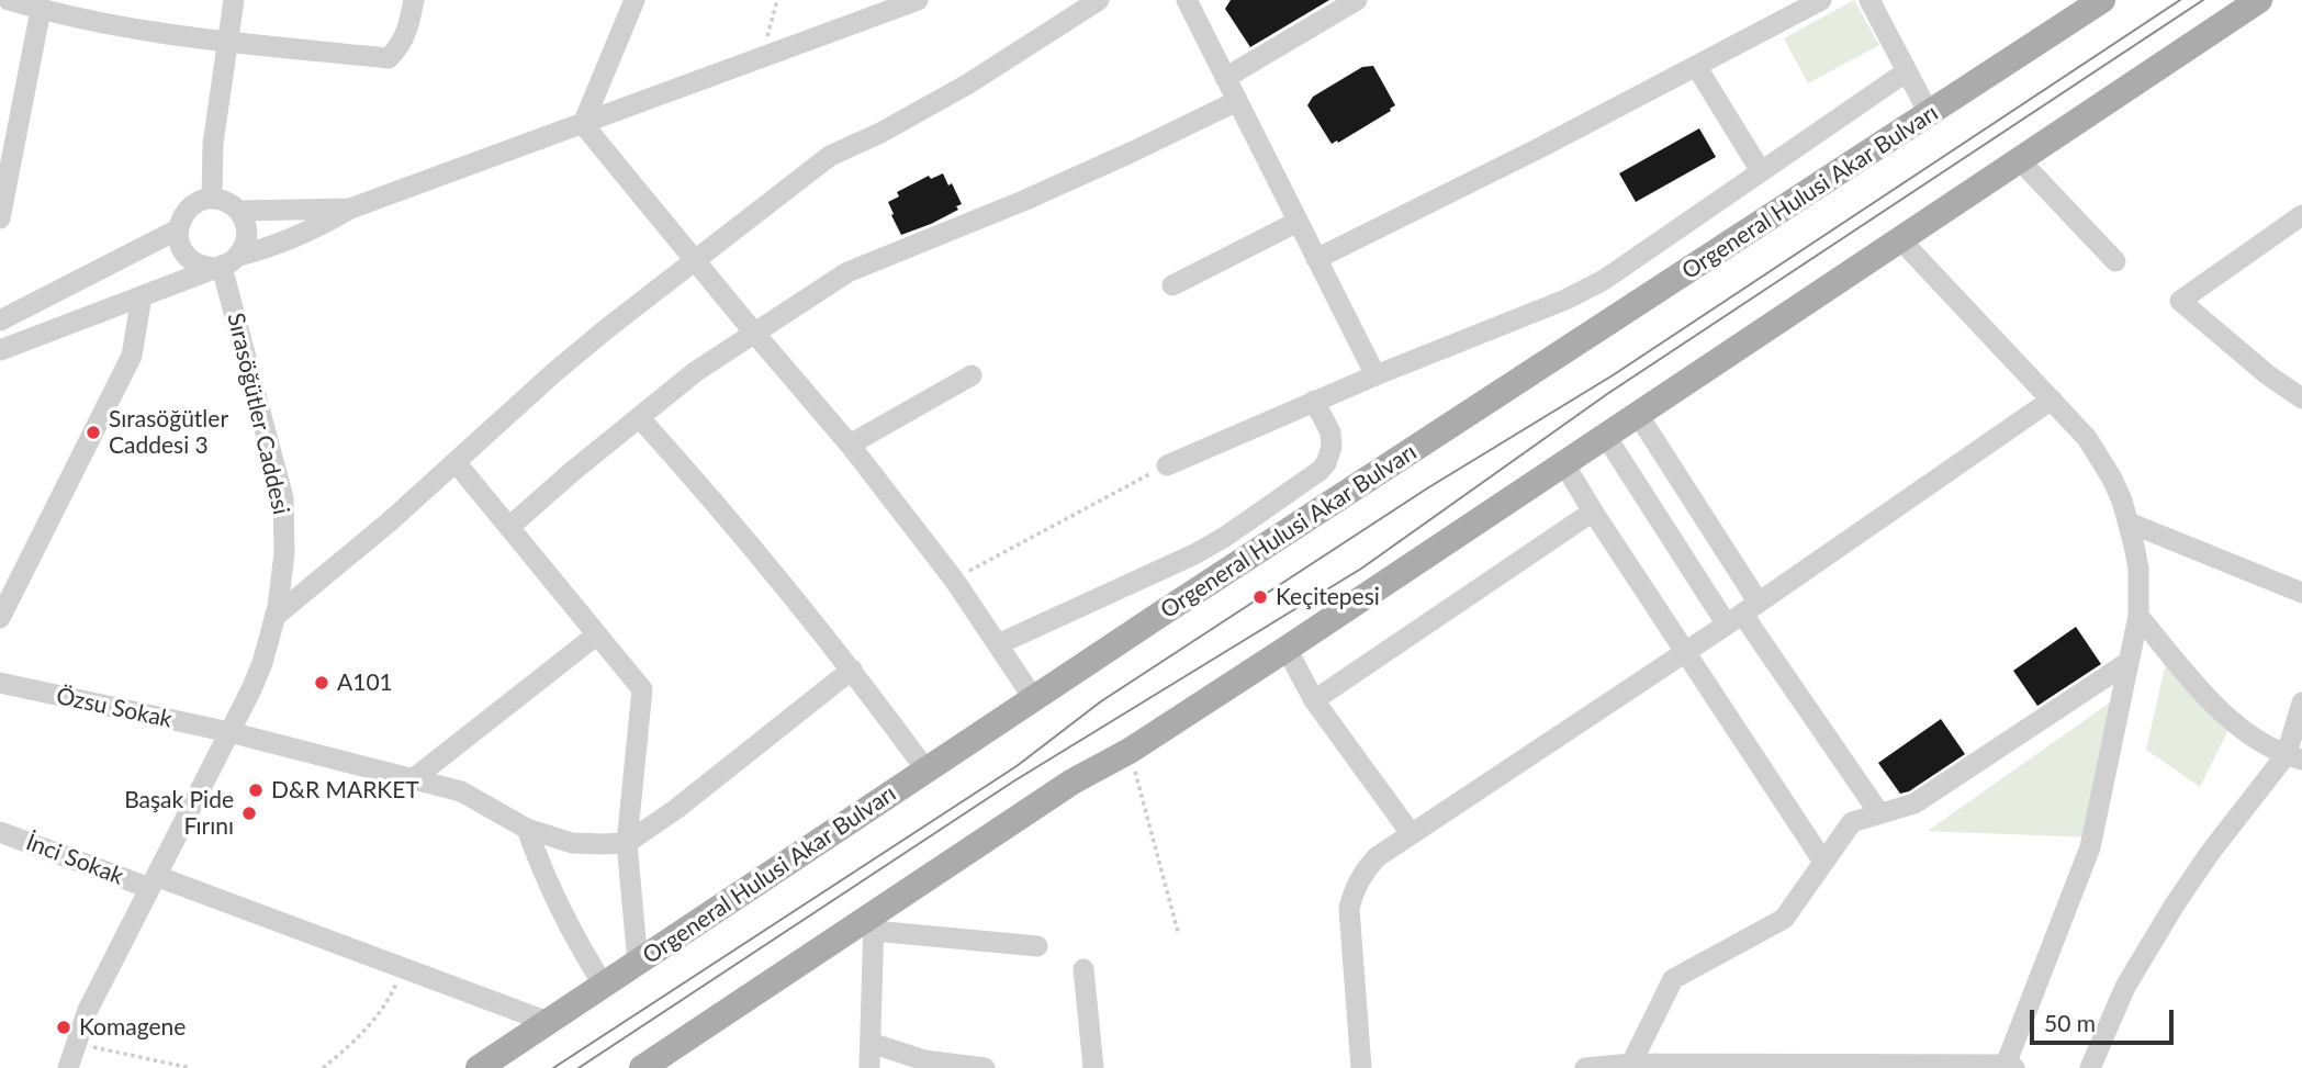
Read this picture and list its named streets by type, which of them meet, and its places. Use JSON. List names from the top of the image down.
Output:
{
  "streets": {
    "main road": ["Orgeneral Hulusi Akar Bulvarı"],
    "street": ["Sırasöğütler Caddesi", "Özsu Sokak", "İnci Sokak"]
  },
  "crossings": [
    ["Orgeneral Hulusi Akar Bulvarı", "İnci Sokak"],
    ["Sırasöğütler Caddesi", "Özsu Sokak"],
    ["Sırasöğütler Caddesi", "İnci Sokak"]
  ],
  "places": [
    "Sırasöğütler Caddesi 3",
    "Keçitepesi",
    "A101",
    "D&R MARKET",
    "Başak Pide Fırını",
    "Komagene"
  ],
  "scale_bar": "50 m"
}
